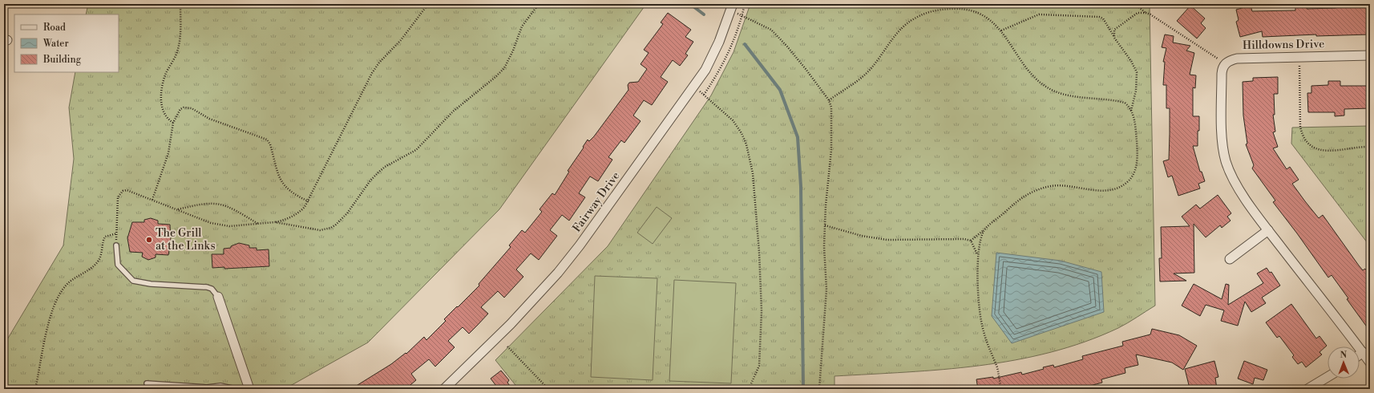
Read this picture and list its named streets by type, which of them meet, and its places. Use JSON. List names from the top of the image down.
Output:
{
  "streets": {
    "street": ["Hilldowns Drive", "Fairway Drive"]
  },
  "places": ["The Grill at the Links"],
  "legend": ["Road", "Water", "Building"],
  "north": "top"
}
